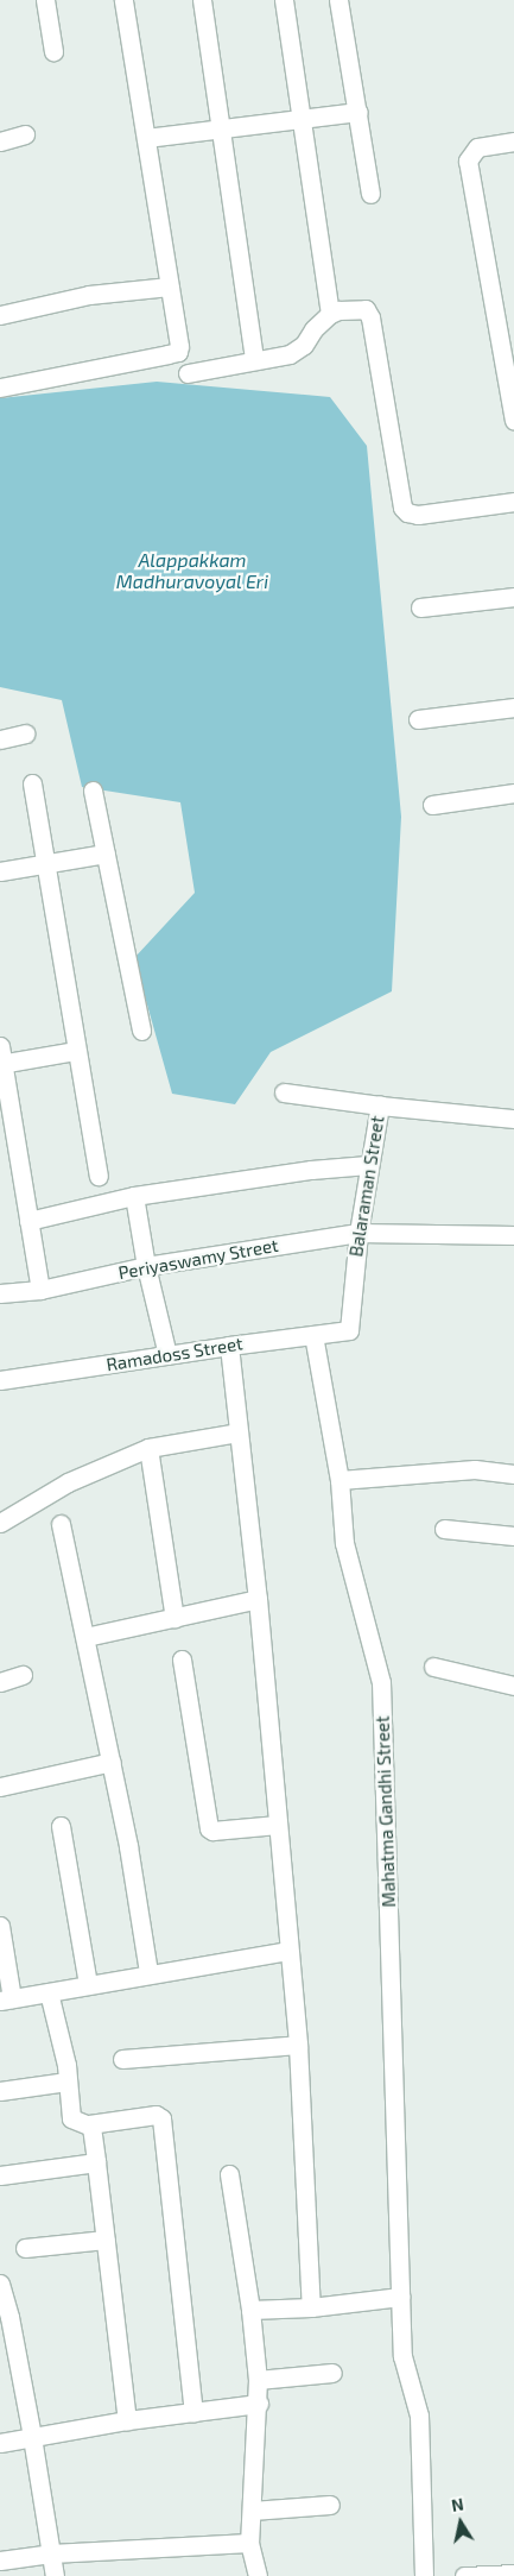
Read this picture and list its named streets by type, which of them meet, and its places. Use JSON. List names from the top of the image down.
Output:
{
  "streets": {
    "street": [
      "Balaraman Street",
      "Periyaswamy Street",
      "Ramadoss Street",
      "Mahatma Gandhi Street"
    ]
  },
  "crossings": [
    ["Balaraman Street", "Periyaswamy Street"],
    ["Balaraman Street", "Ramadoss Street"],
    ["Ramadoss Street", "Mahatma Gandhi Street"]
  ],
  "water": ["Alappakkam Madhuravoyal Eri"],
  "north": "top"
}
